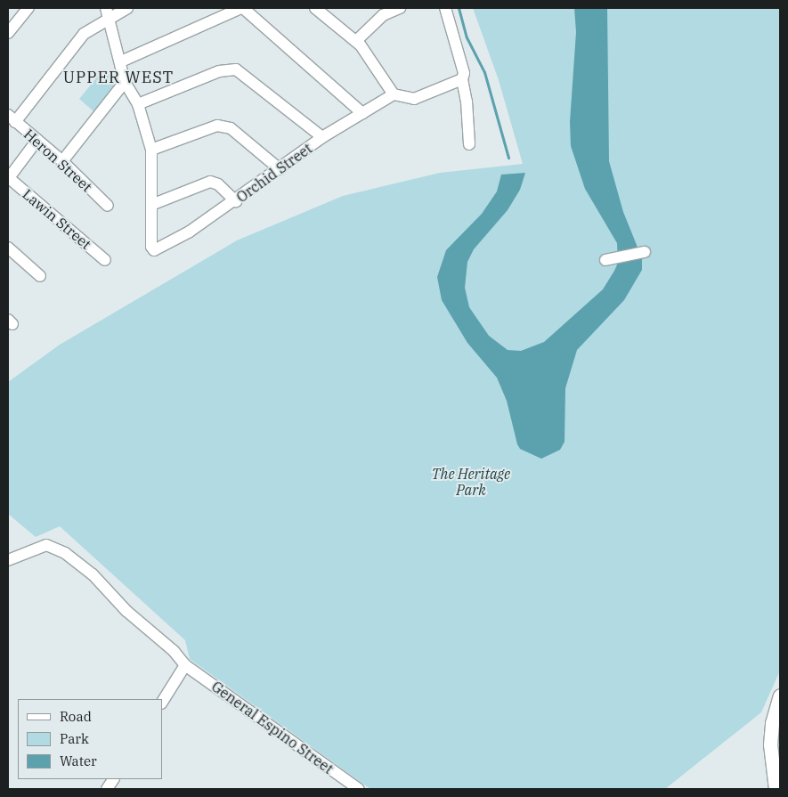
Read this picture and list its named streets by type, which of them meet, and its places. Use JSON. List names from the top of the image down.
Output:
{
  "streets": {
    "street": [
      "Heron Street",
      "Orchid Street",
      "Lawin Street",
      "General Espino Street"
    ]
  },
  "districts": ["UPPER WEST"],
  "parks": ["The Heritage Park"],
  "legend": ["Road", "Park", "Water"]
}
